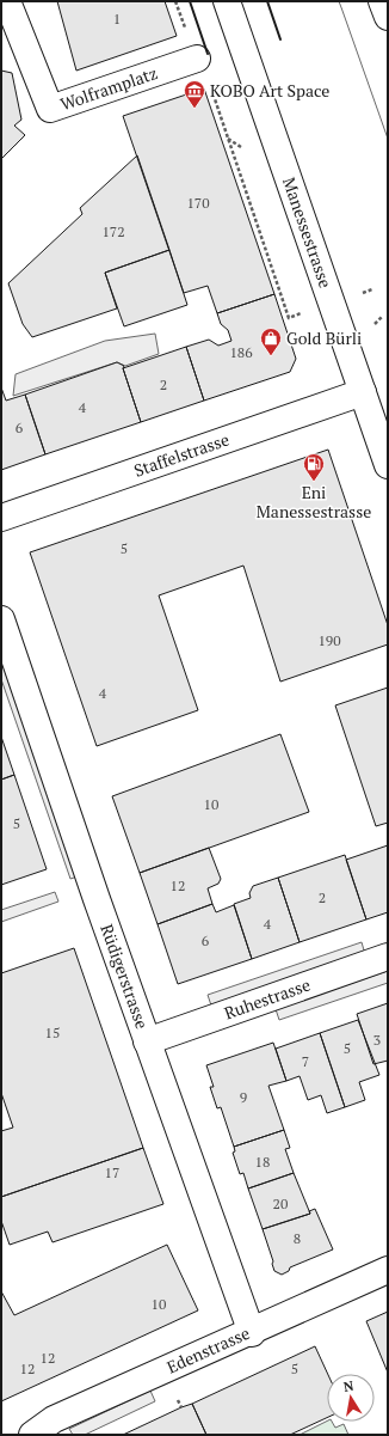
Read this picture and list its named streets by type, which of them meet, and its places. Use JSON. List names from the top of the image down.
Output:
{
  "streets": {
    "main road": [
      "Wolframplatz",
      "Manessestrasse",
      "Staffelstrasse",
      "Rüdigerstrasse",
      "Ruhestrasse",
      "Edenstrasse"
    ]
  },
  "crossings": [
    ["Manessestrasse", "Staffelstrasse"],
    ["Rüdigerstrasse", "Ruhestrasse"],
    ["Rüdigerstrasse", "Edenstrasse"]
  ],
  "places": {
    "museum": ["KOBO Art Space"],
    "shop": ["Gold Bürli"],
    "fuel station": ["Eni Manessestrasse"]
  },
  "house_numbers": [
    "1",
    "170",
    "172",
    "186",
    "2",
    "4",
    "6",
    "5",
    "190",
    "4",
    "10",
    "5",
    "12",
    "2",
    "4",
    "6",
    "15",
    "3",
    "5",
    "7",
    "9",
    "18",
    "17",
    "20",
    "8",
    "10",
    "12",
    "12",
    "5"
  ],
  "north": "top"
}
